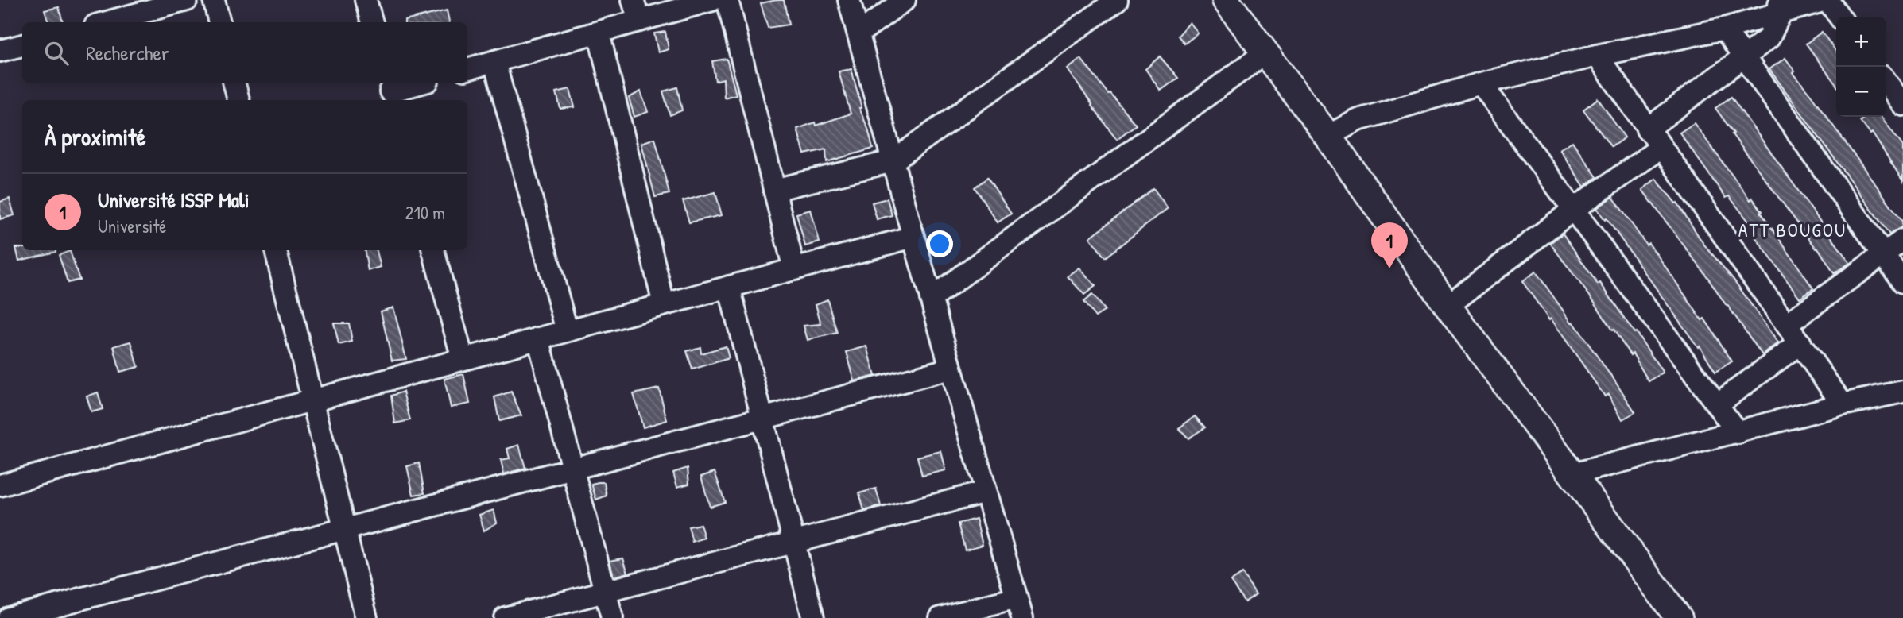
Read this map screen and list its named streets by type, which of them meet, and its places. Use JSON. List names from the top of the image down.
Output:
{
  "districts": ["ATT BOUGOU"],
  "page": {
    "map_buttons": ["+", "−"],
    "search": "Rechercher",
    "heading": "À proximité",
    "list": [
      {
        "mark": "1",
        "name": "Université ISSP Mali",
        "note": "Université",
        "value": "210 m"
      }
    ],
    "pins": "1"
  }
}
